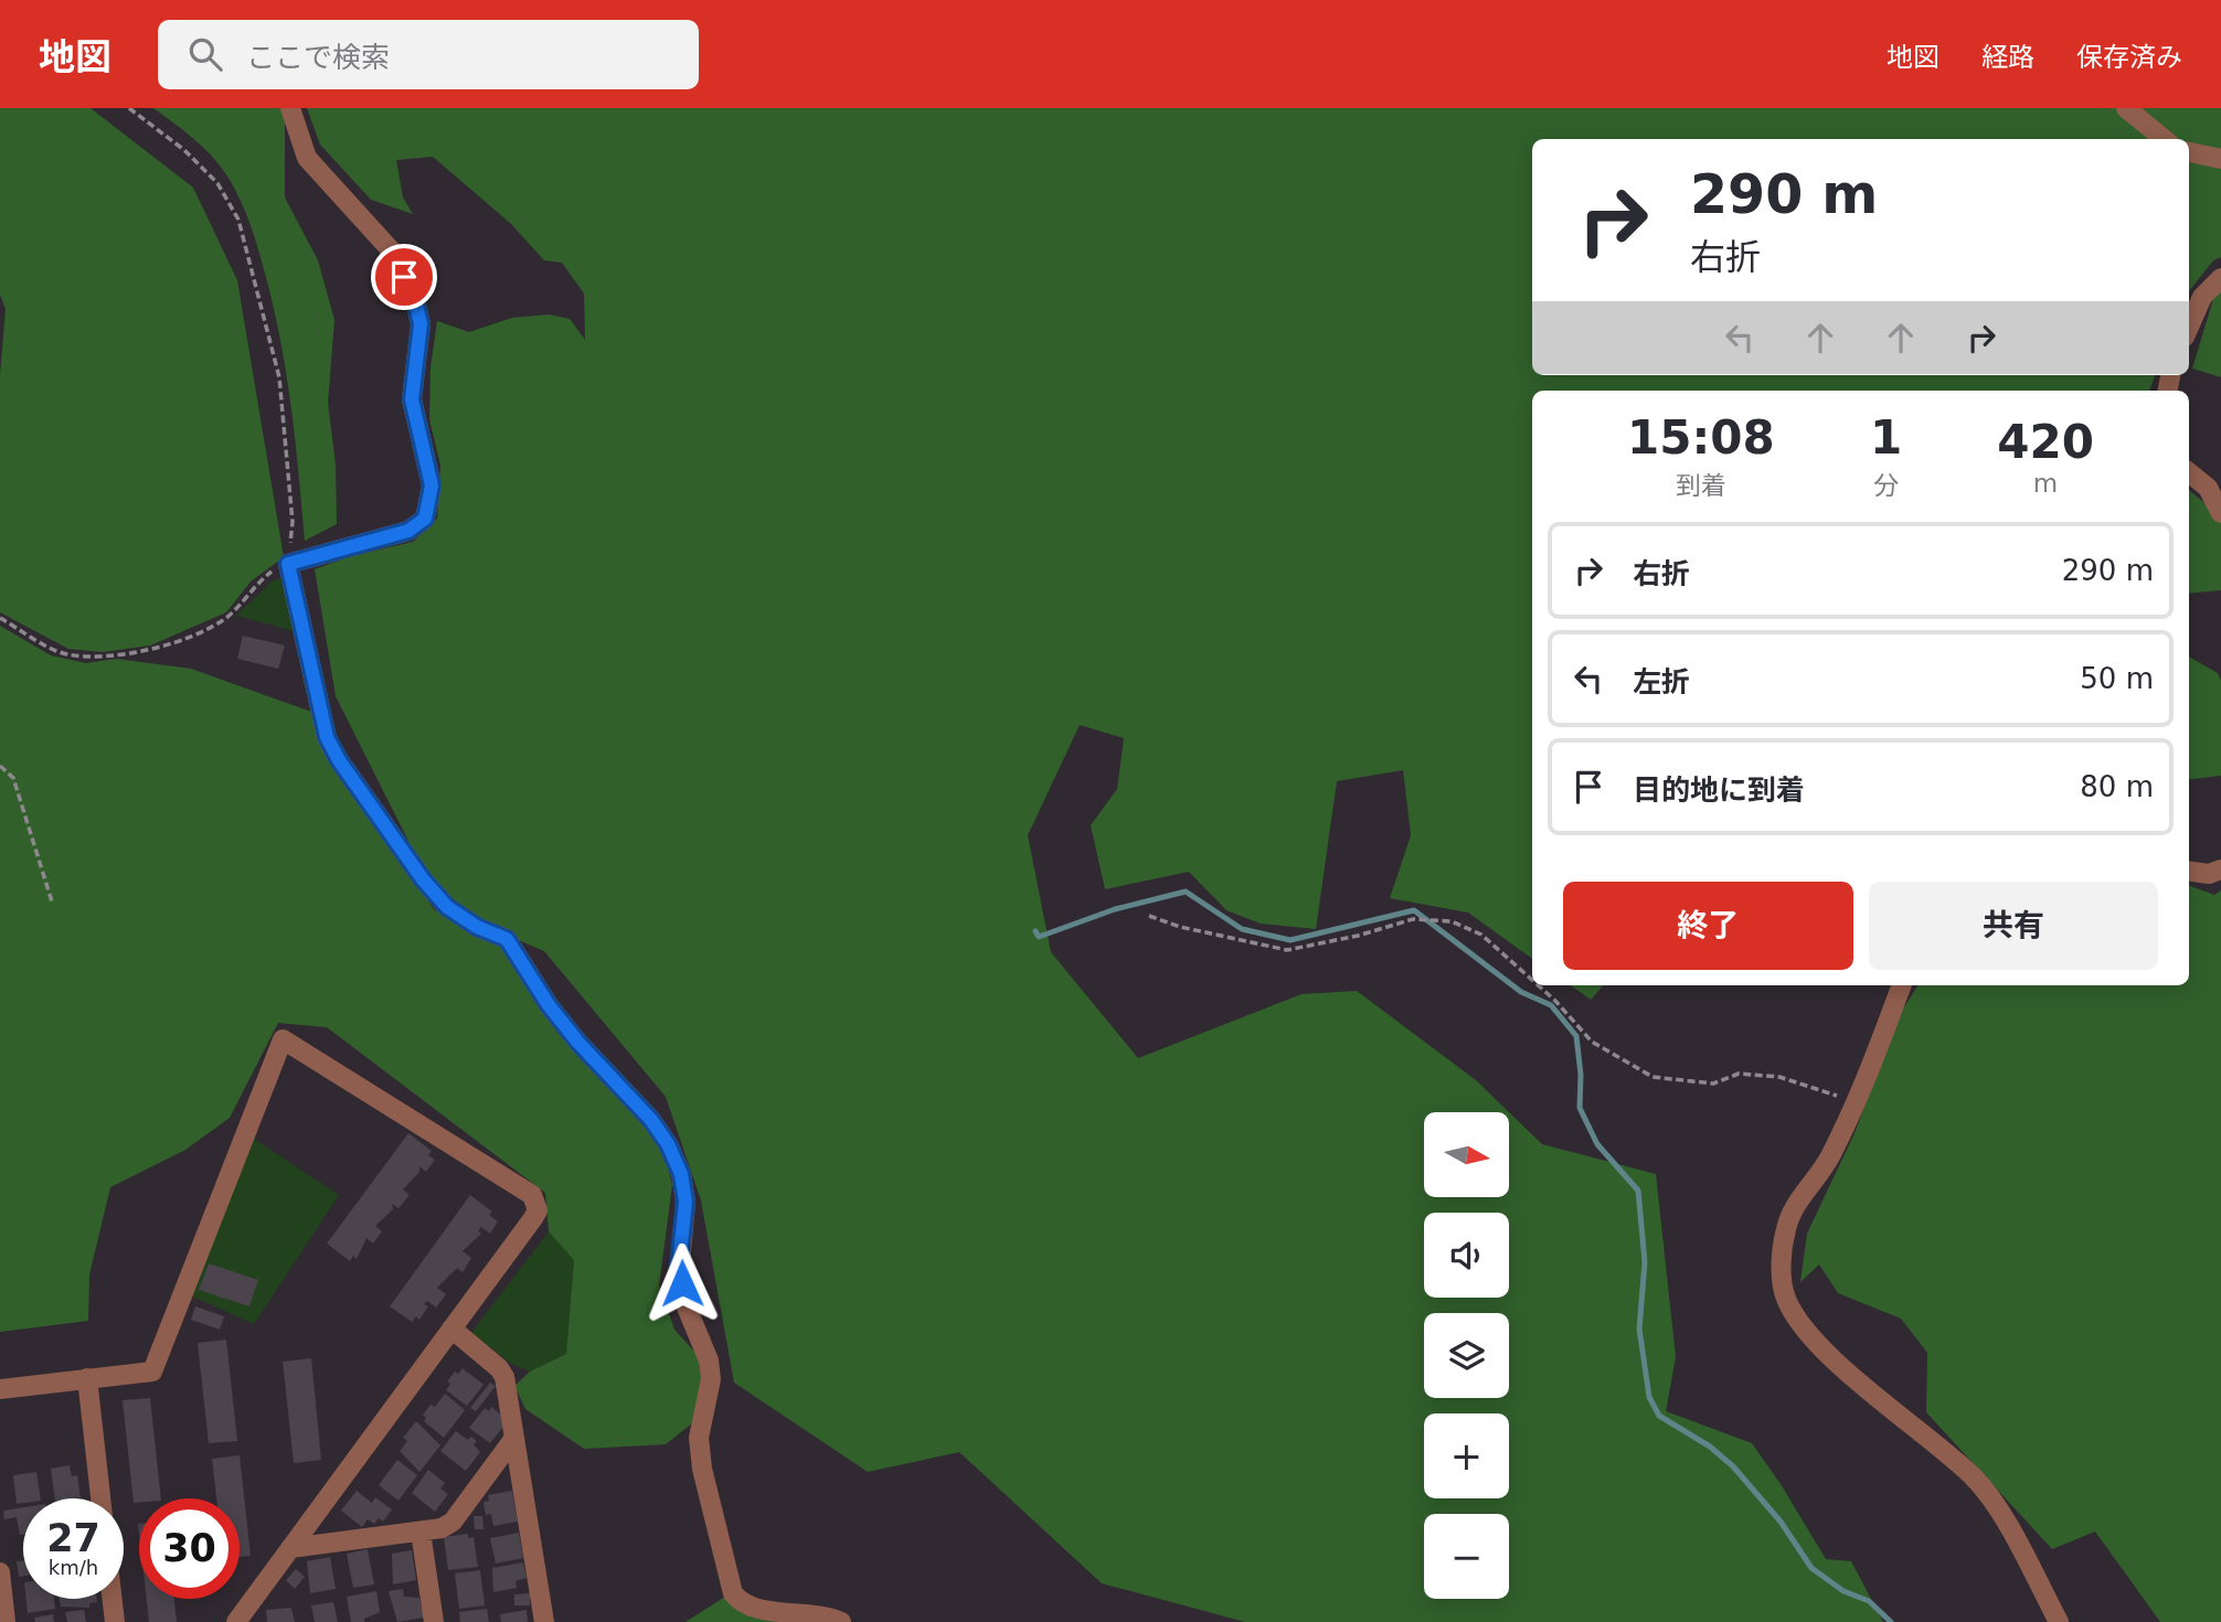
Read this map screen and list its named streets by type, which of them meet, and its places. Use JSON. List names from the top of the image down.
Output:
{
  "north": "right",
  "page": {
    "header": "地図",
    "search": "ここで検索",
    "nav": ["地図", "経路", "保存済み"],
    "turn": ["290 m", "右折"],
    "eta": [
      "15:08",
      "到着",
      "1",
      "分",
      "420",
      "m"
    ],
    "list": [
      {
        "name": "右折",
        "value": "290 m"
      },
      {
        "name": "左折",
        "value": "50 m"
      },
      {
        "name": "目的地に到着",
        "value": "80 m"
      }
    ],
    "buttons": ["終了", "共有"],
    "map_buttons": ["+", "−"],
    "speed": "27 km/h",
    "limit": "30"
  }
}
